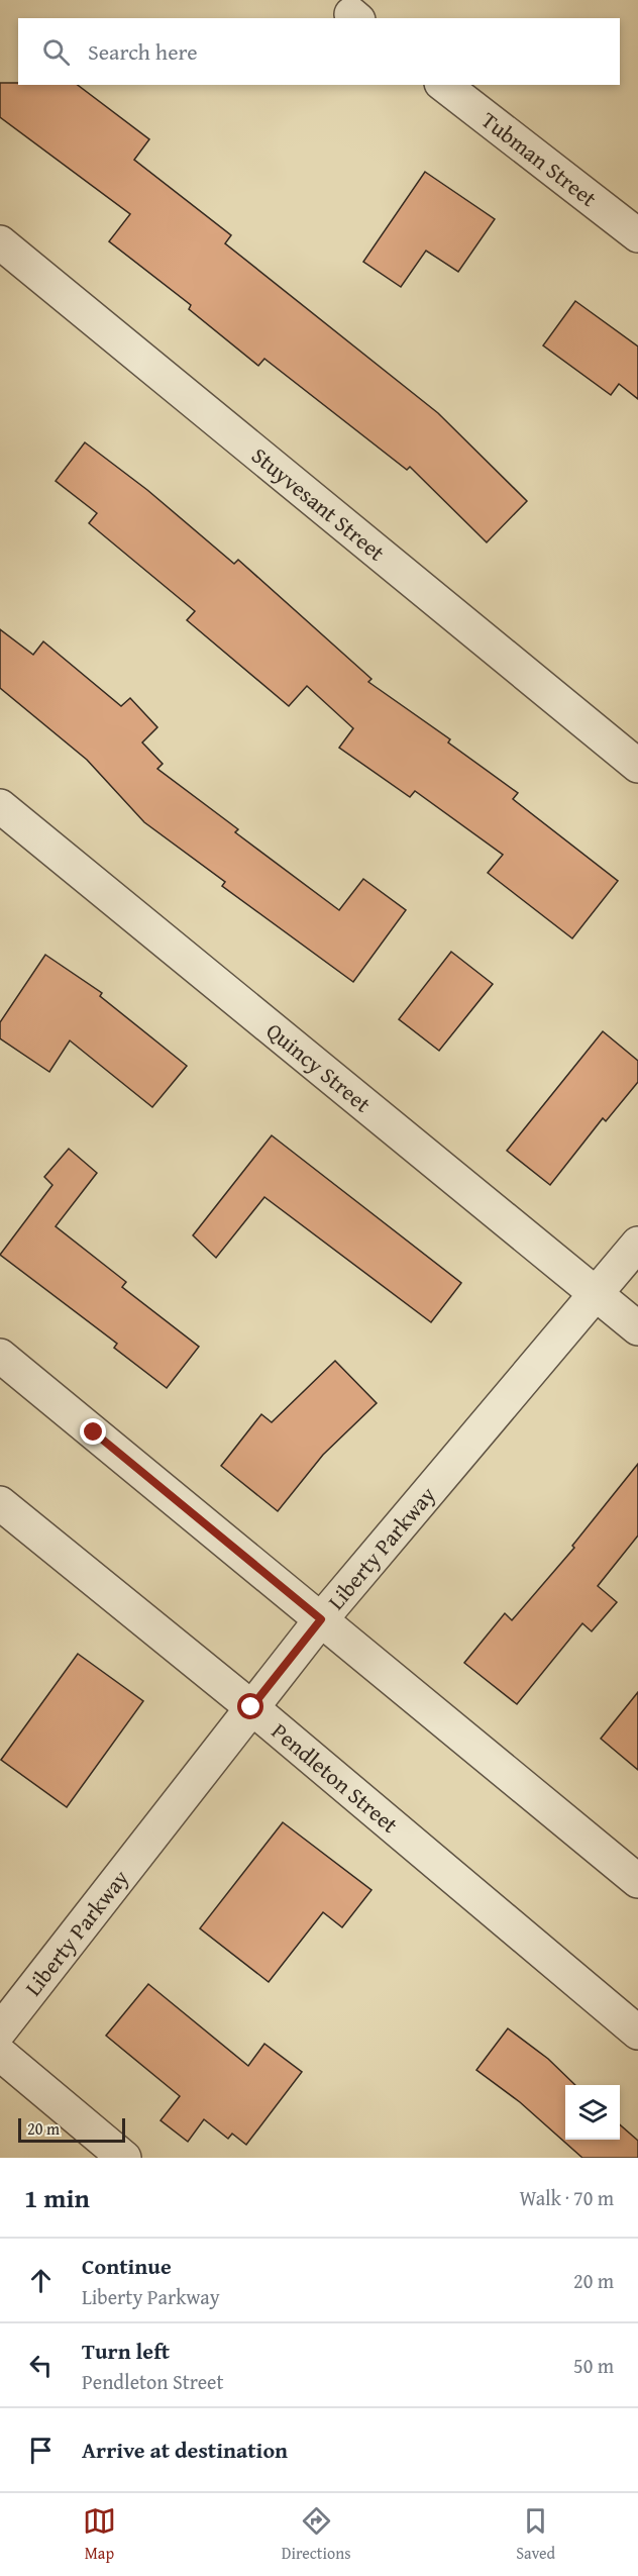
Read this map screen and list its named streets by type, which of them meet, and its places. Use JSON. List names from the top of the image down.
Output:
{
  "streets": {
    "street": [
      "Tubman Street",
      "Stuyvesant Street",
      "Quincy Street",
      "Liberty Parkway",
      "Pendleton Street"
    ]
  },
  "crossings": [
    ["Quincy Street", "Liberty Parkway"],
    ["Liberty Parkway", "Pendleton Street"]
  ],
  "scale_bar": "20 m",
  "page": {
    "search": "Search here",
    "scale": "20 m",
    "heading": ["1 min", "Walk · 70 m"],
    "list": [
      ["Continue", "Liberty Parkway", "20 m"],
      ["Turn left", "Pendleton Street", "50 m"],
      "Arrive at destination"
    ],
    "nav": ["Map", "Directions", "Saved"]
  }
}
